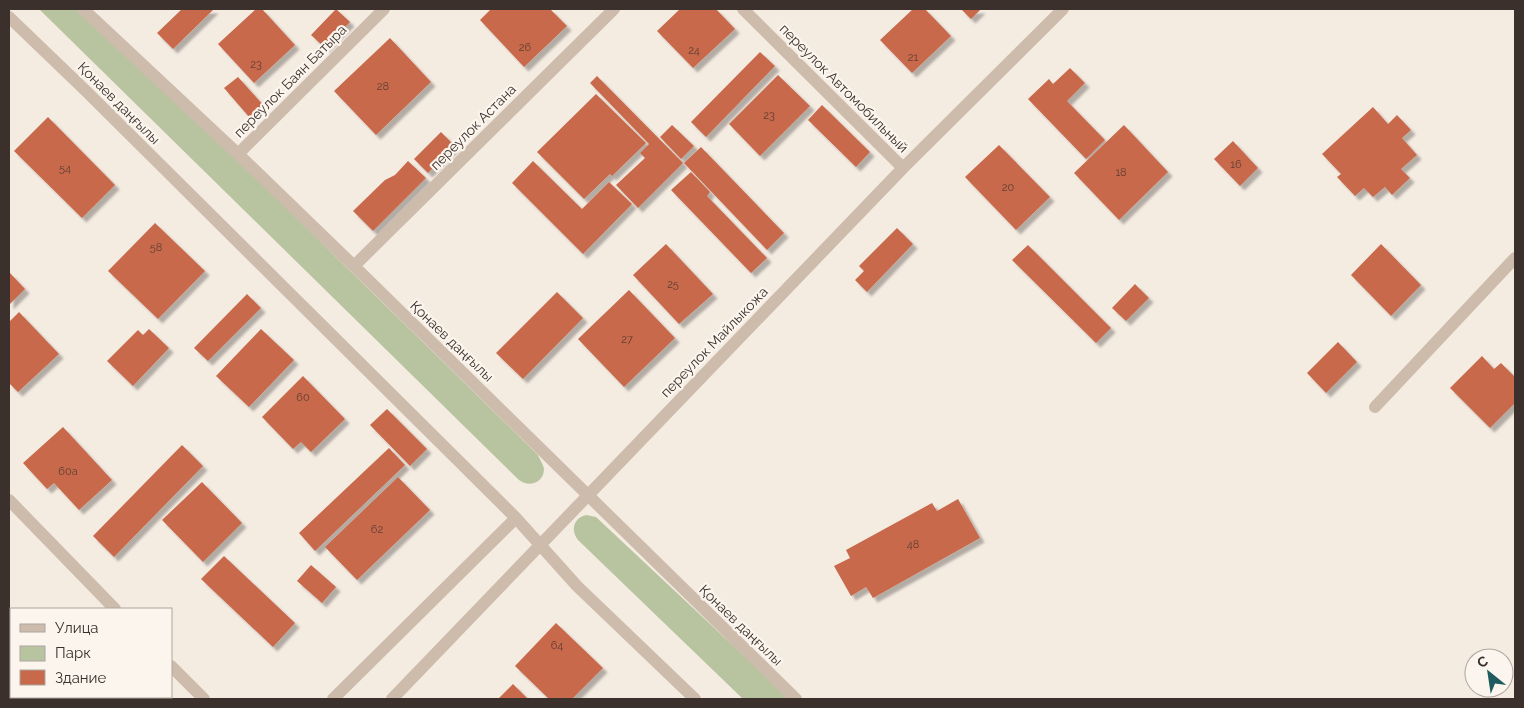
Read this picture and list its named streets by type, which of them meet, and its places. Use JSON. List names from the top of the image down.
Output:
{
  "streets": {
    "street": [
      "переулок Баян Батыра",
      "переулок Автомобильный",
      "Қонаев даңғылы",
      "переулок Астана",
      "переулок Майлыкожа"
    ]
  },
  "crossings": [
    ["переулок Баян Батыра", "Қонаев даңғылы"],
    ["переулок Автомобильный", "переулок Майлыкожа"],
    ["Қонаев даңғылы", "переулок Астана"],
    ["Қонаев даңғылы", "переулок Майлыкожа"]
  ],
  "house_numbers": [
    "26",
    "24",
    "21",
    "23",
    "28",
    "23",
    "16",
    "54",
    "18",
    "20",
    "58",
    "25",
    "27",
    "60",
    "60а",
    "62",
    "48",
    "64"
  ],
  "legend": ["Улица", "Парк", "Здание"],
  "north": "top left"
}
